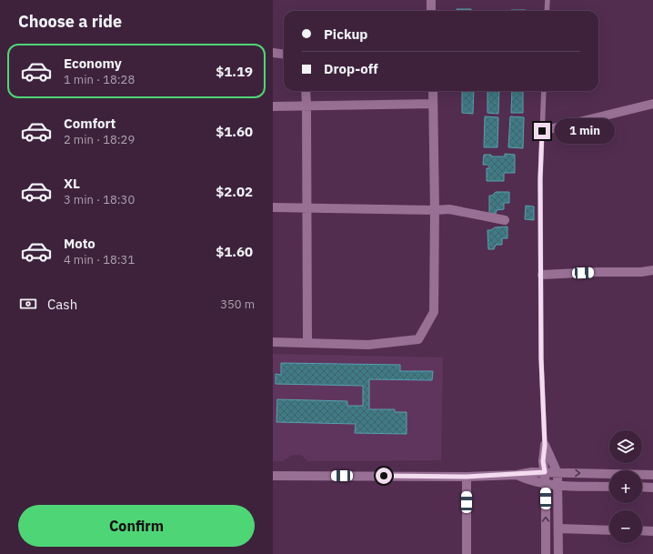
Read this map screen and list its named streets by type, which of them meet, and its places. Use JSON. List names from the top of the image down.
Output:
{
  "page": {
    "heading": "Choose a ride",
    "banner": ["Pickup", "Drop-off"],
    "list": [
      {
        "name": "Economy",
        "note": "1 min · 18:28",
        "value": "$1.19"
      },
      {
        "name": "Comfort",
        "note": "2 min · 18:29",
        "value": "$1.60"
      },
      {
        "name": "XL",
        "note": "3 min · 18:30",
        "value": "$2.02"
      },
      {
        "name": "Moto",
        "note": "4 min · 18:31",
        "value": "$1.60"
      }
    ],
    "bubble": "1 min",
    "pay": ["Cash", "350 m"],
    "map_buttons": ["+", "−"],
    "buttons": "Confirm"
  }
}
